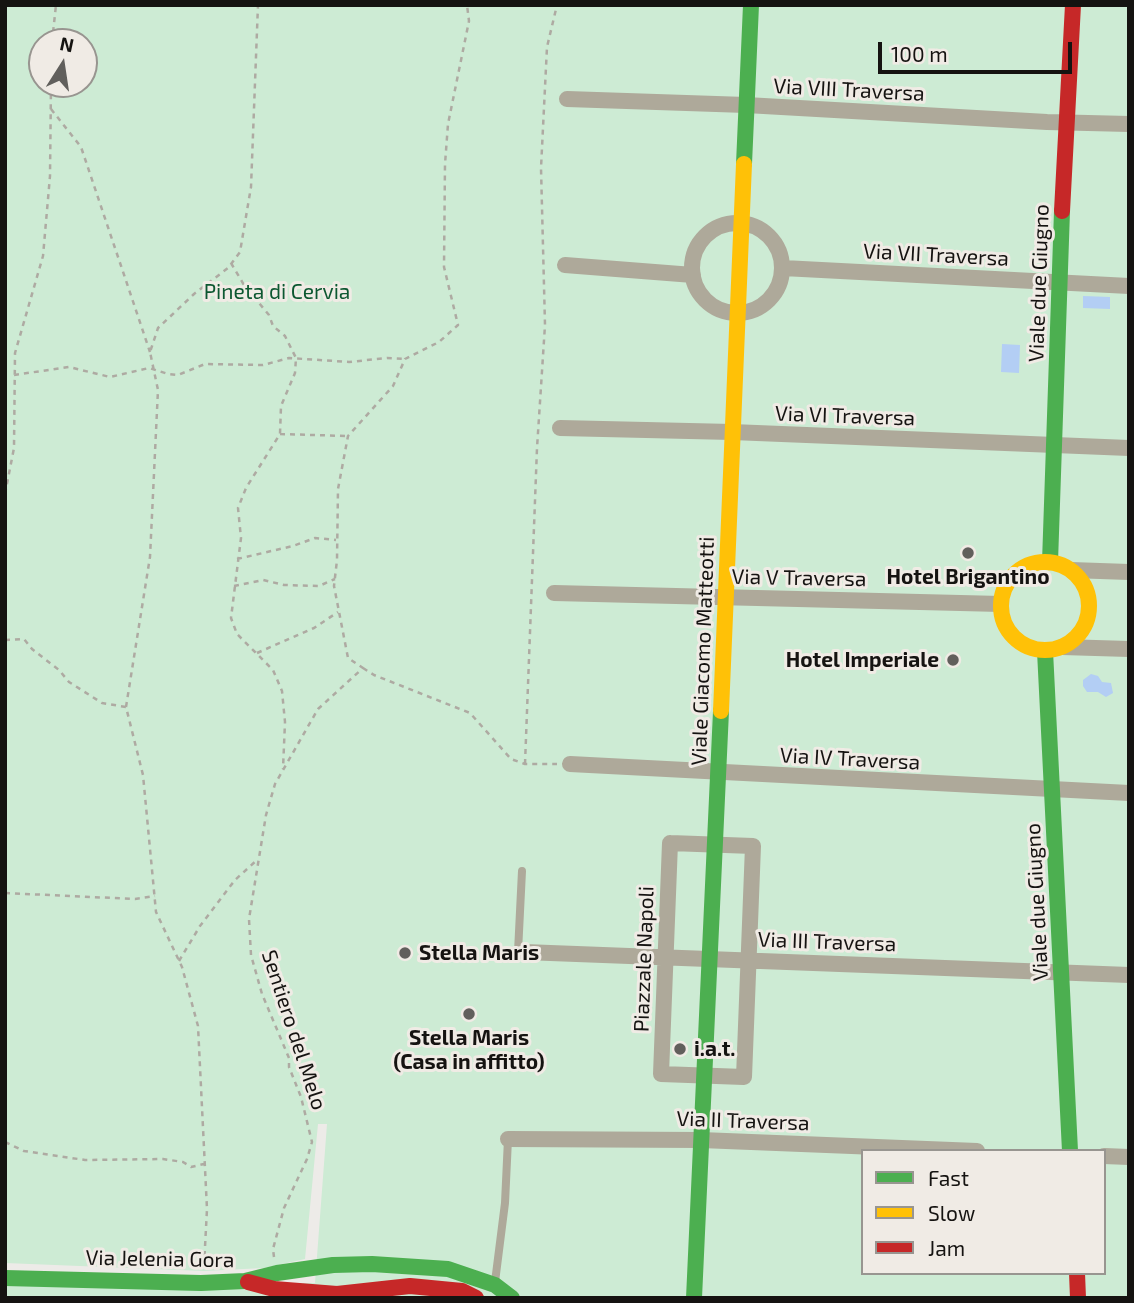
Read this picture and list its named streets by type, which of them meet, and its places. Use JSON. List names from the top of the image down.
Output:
{
  "streets": {
    "street": [
      "Via VIII Traversa",
      "Via VII Traversa",
      "Viale due Giugno",
      "Via VI Traversa",
      "Via V Traversa",
      "Viale Giacomo Matteotti",
      "Via IV Traversa",
      "Via III Traversa",
      "Piazzale Napoli",
      "Via II Traversa",
      "Via Jelenia Gora"
    ],
    "path": ["Sentiero del Melo"]
  },
  "crossings": [
    ["Via VIII Traversa", "Viale due Giugno"],
    ["Via VIII Traversa", "Viale Giacomo Matteotti"],
    ["Via VII Traversa", "Viale due Giugno"],
    ["Viale due Giugno", "Via VI Traversa"],
    ["Viale due Giugno", "Via V Traversa"],
    ["Viale due Giugno", "Via IV Traversa"],
    ["Viale due Giugno", "Via III Traversa"],
    ["Via VI Traversa", "Viale Giacomo Matteotti"],
    ["Via V Traversa", "Viale Giacomo Matteotti"],
    ["Viale Giacomo Matteotti", "Via IV Traversa"],
    ["Viale Giacomo Matteotti", "Via III Traversa"],
    ["Viale Giacomo Matteotti", "Piazzale Napoli"],
    ["Viale Giacomo Matteotti", "Via II Traversa"],
    ["Via III Traversa", "Piazzale Napoli"],
    ["Sentiero del Melo", "Via Jelenia Gora"]
  ],
  "parks": ["Pineta di Cervia"],
  "places": [
    "Hotel Brigantino",
    "Hotel Imperiale",
    "Stella Maris",
    "Stella Maris (Casa in affitto)",
    "i.a.t."
  ],
  "legend": ["Fast", "Slow", "Jam"],
  "scale_bar": "100 m",
  "north": "top"
}
